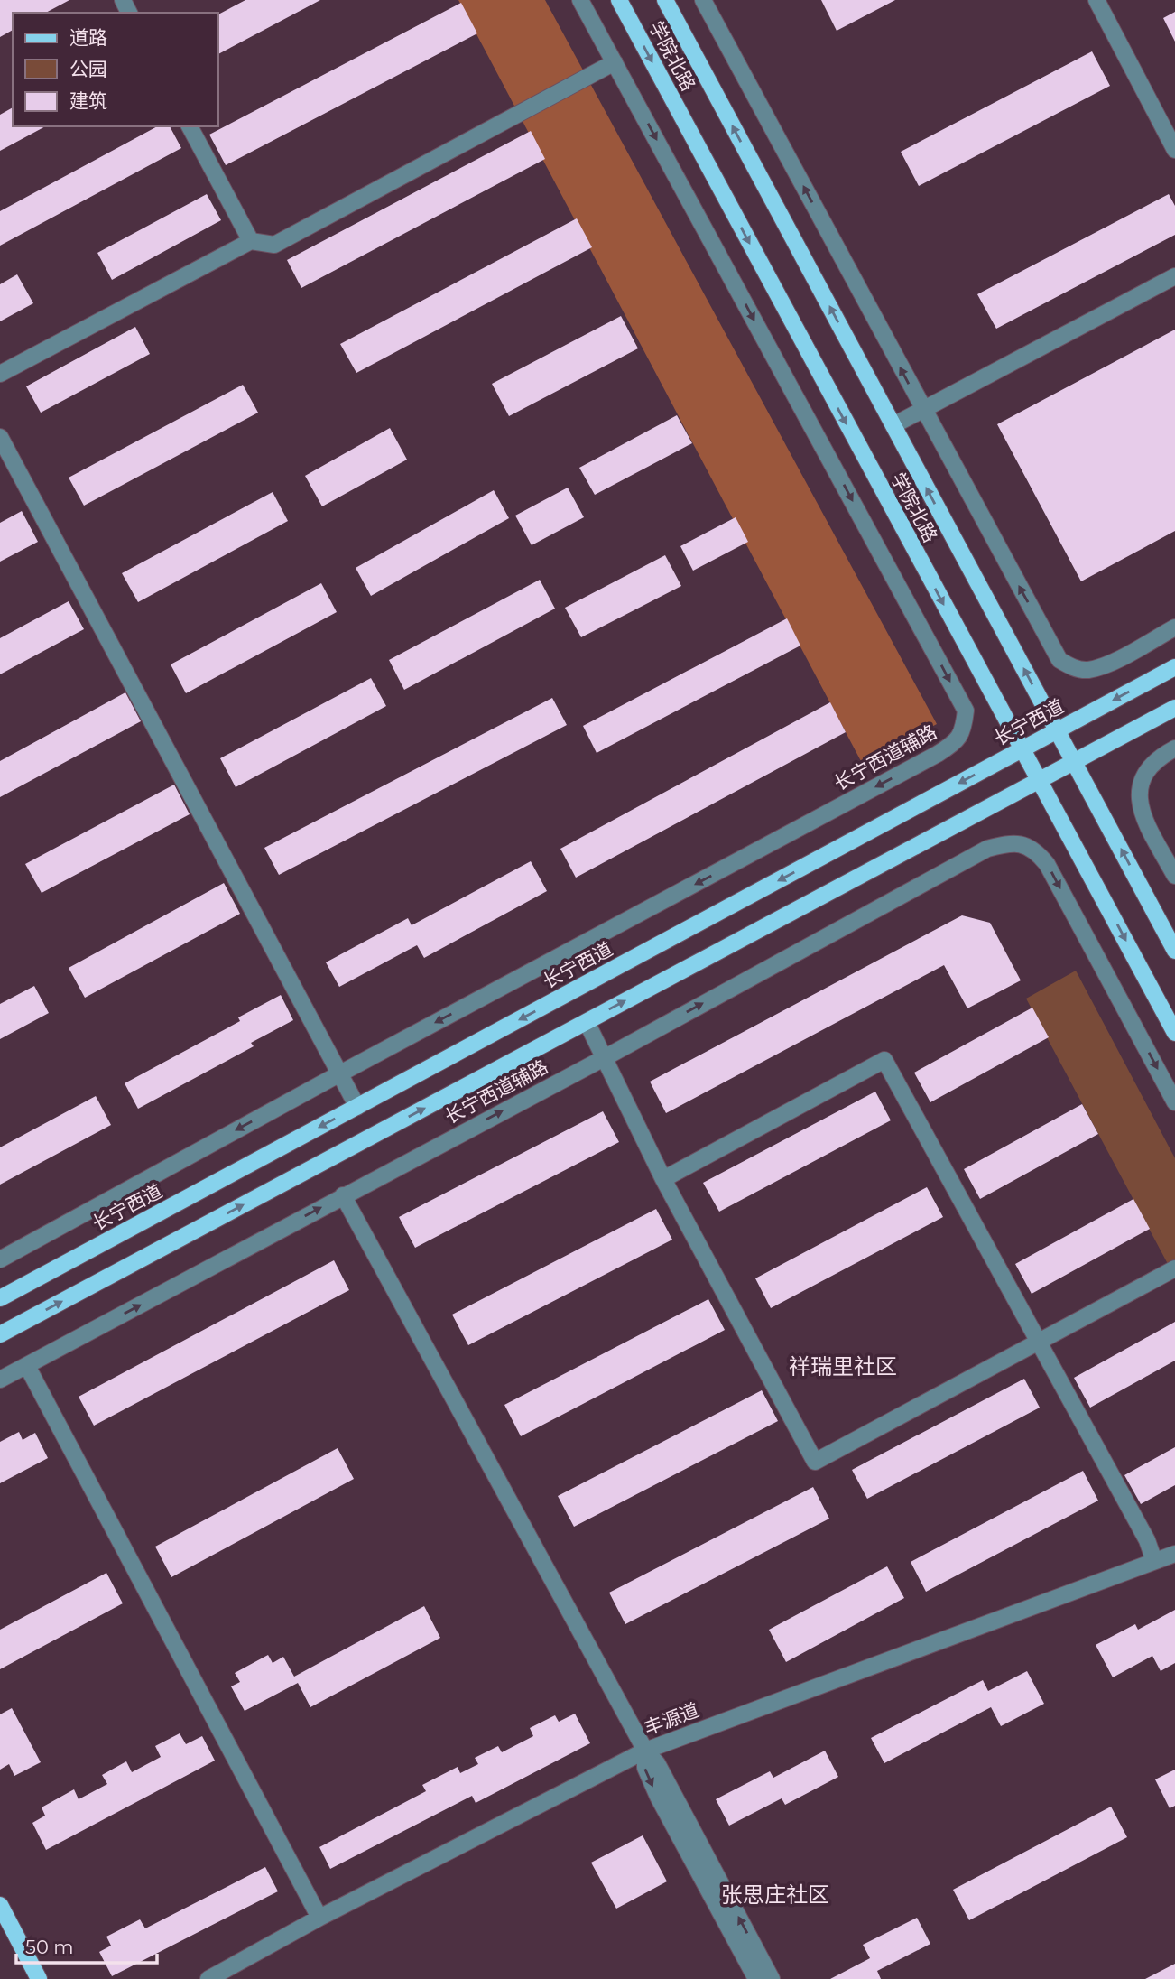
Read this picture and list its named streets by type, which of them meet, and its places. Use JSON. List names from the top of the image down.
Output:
{
  "streets": {
    "main road": ["学院北路", "长宁西道"],
    "street": ["长宁西道辅路", "丰源道"]
  },
  "crossings": [
    ["学院北路", "长宁西道"]
  ],
  "districts": ["祥瑞里社区", "张思庄社区"],
  "legend": ["道路", "公园", "建筑"],
  "scale_bar": "50 m"
}
